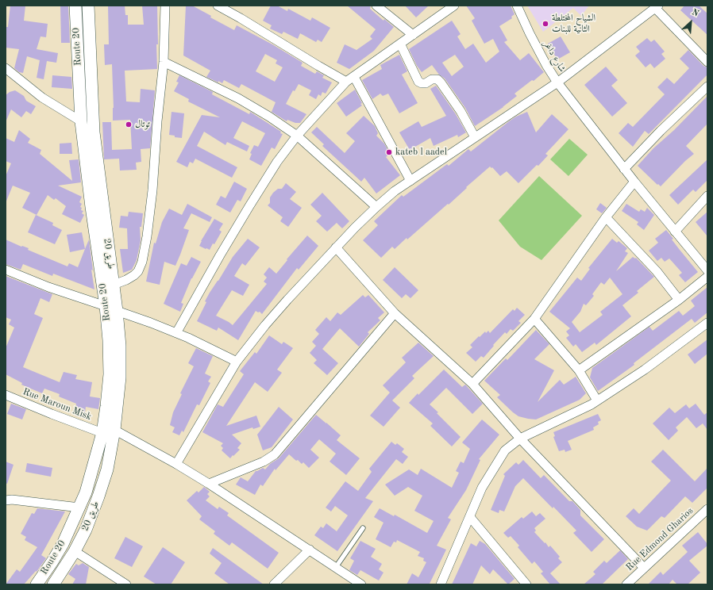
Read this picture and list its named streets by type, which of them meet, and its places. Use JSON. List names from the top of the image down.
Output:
{
  "streets": {
    "main road": ["Route 20", "طريق 20"],
    "street": ["شارع داغر", "Rue Maroun Misk", "Rue Edmond Gharios"]
  },
  "crossings": [
    ["Route 20", "Rue Maroun Misk"]
  ],
  "places": ["الشياح المختلطة الثانية للبنات", "توتال", "kateb l aadel"],
  "north": "top right"
}
